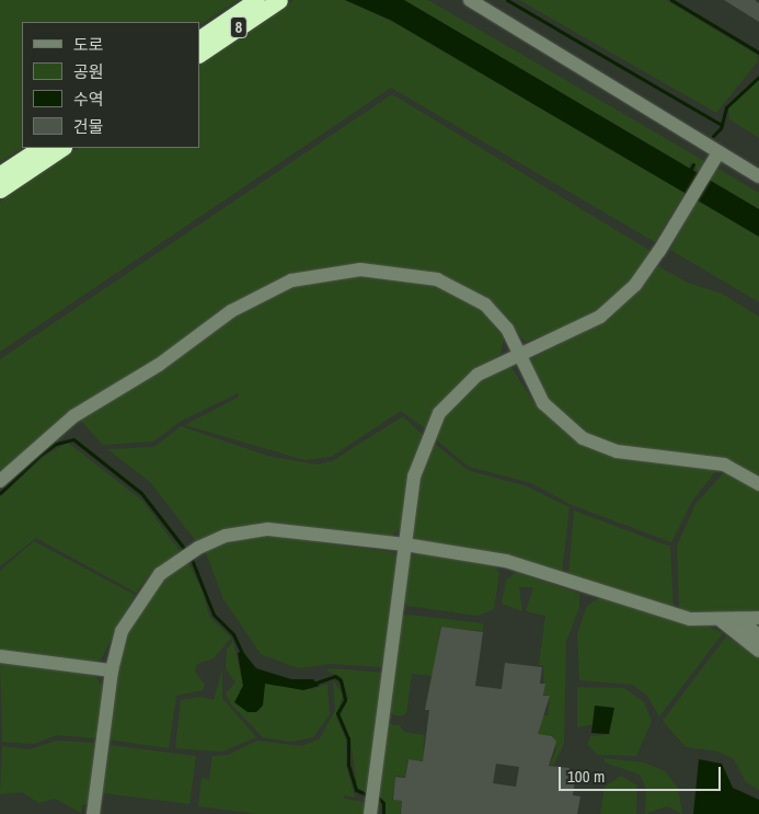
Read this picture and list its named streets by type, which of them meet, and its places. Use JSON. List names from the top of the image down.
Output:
{
  "streets": {
    "highway": ["8"]
  },
  "legend": [
    "도로",
    "공원",
    "수역",
    "건물"
  ],
  "scale_bar": "100 m"
}
